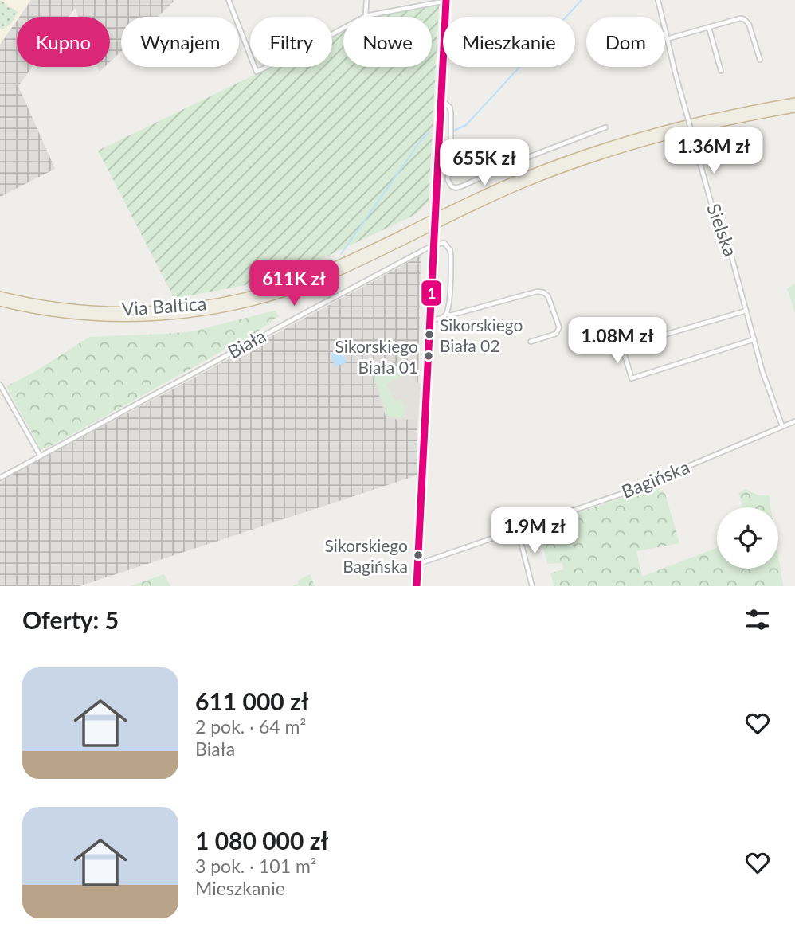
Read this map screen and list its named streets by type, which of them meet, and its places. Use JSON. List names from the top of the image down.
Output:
{
  "streets": {
    "highway": ["Via Baltica"],
    "street": ["Sielska", "Biała", "Bagińska"]
  },
  "crossings": [
    ["Sielska", "Bagińska"]
  ],
  "places": ["Sikorskiego Biała 02", "Sikorskiego Biała 01", "Sikorskiego Bagińska"],
  "lines": ["transit line 1"],
  "page": {
    "chip": [
      "Kupno",
      "Wynajem",
      "Filtry",
      "Nowe",
      "Mieszkanie",
      "Dom"
    ],
    "price": [
      "1.36M zł",
      "655K zł",
      "611K zł",
      "1.08M zł",
      "1.9M zł"
    ],
    "heading": "Oferty: 5",
    "list": [
      {
        "name": "611 000 zł",
        "note": "2 pok. · 64 m² · Biała"
      },
      {
        "name": "1 080 000 zł",
        "note": "3 pok. · 101 m² · Mieszkanie"
      }
    ]
  }
}
